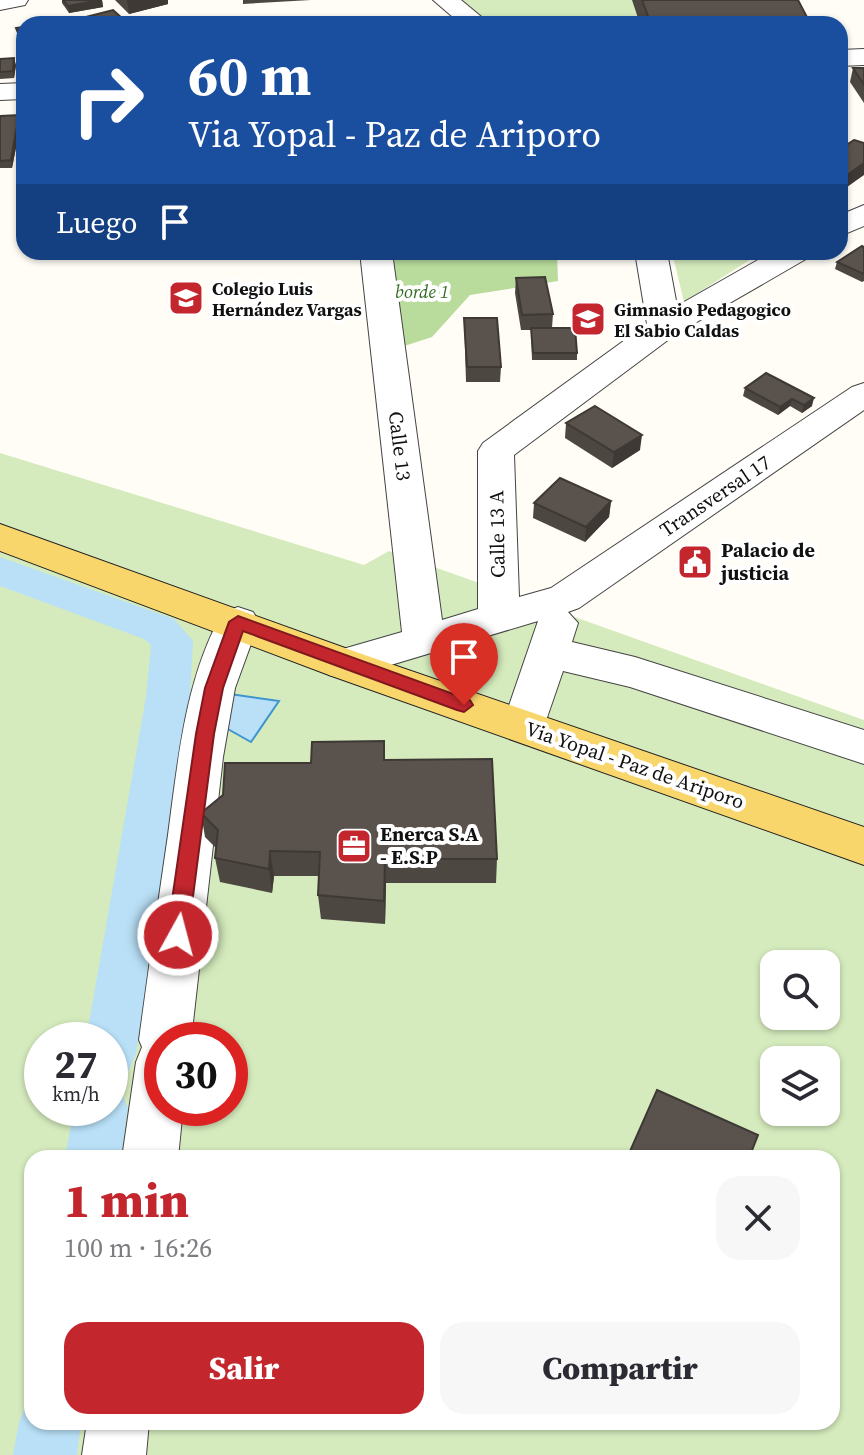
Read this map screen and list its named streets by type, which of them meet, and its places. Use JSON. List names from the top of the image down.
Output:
{
  "streets": {
    "main road": ["Via Yopal - Paz de Ariporo"],
    "street": ["Calle 13", "Transversal 17", "Calle 13 A"]
  },
  "crossings": [
    ["Calle 13", "Transversal 17"],
    ["Transversal 17", "Calle 13 A"],
    ["Transversal 17", "Via Yopal - Paz de Ariporo"]
  ],
  "parks": ["borde 1"],
  "places": {
    "school or university": ["Colegio Luis Hernández Vargas", "Gimnasio Pedagogico El Sabio Caldas"],
    "public building": ["Palacio de justicia"],
    "office": ["Enerca S.A - E.S.P"]
  },
  "page": {
    "turn": ["60 m", "Via Yopal - Paz de Ariporo"],
    "then": "Luego",
    "speed": "27 km/h",
    "limit": "30",
    "heading": ["1 min", "100 m · 16:26"],
    "buttons": ["Salir", "Compartir"]
  }
}
